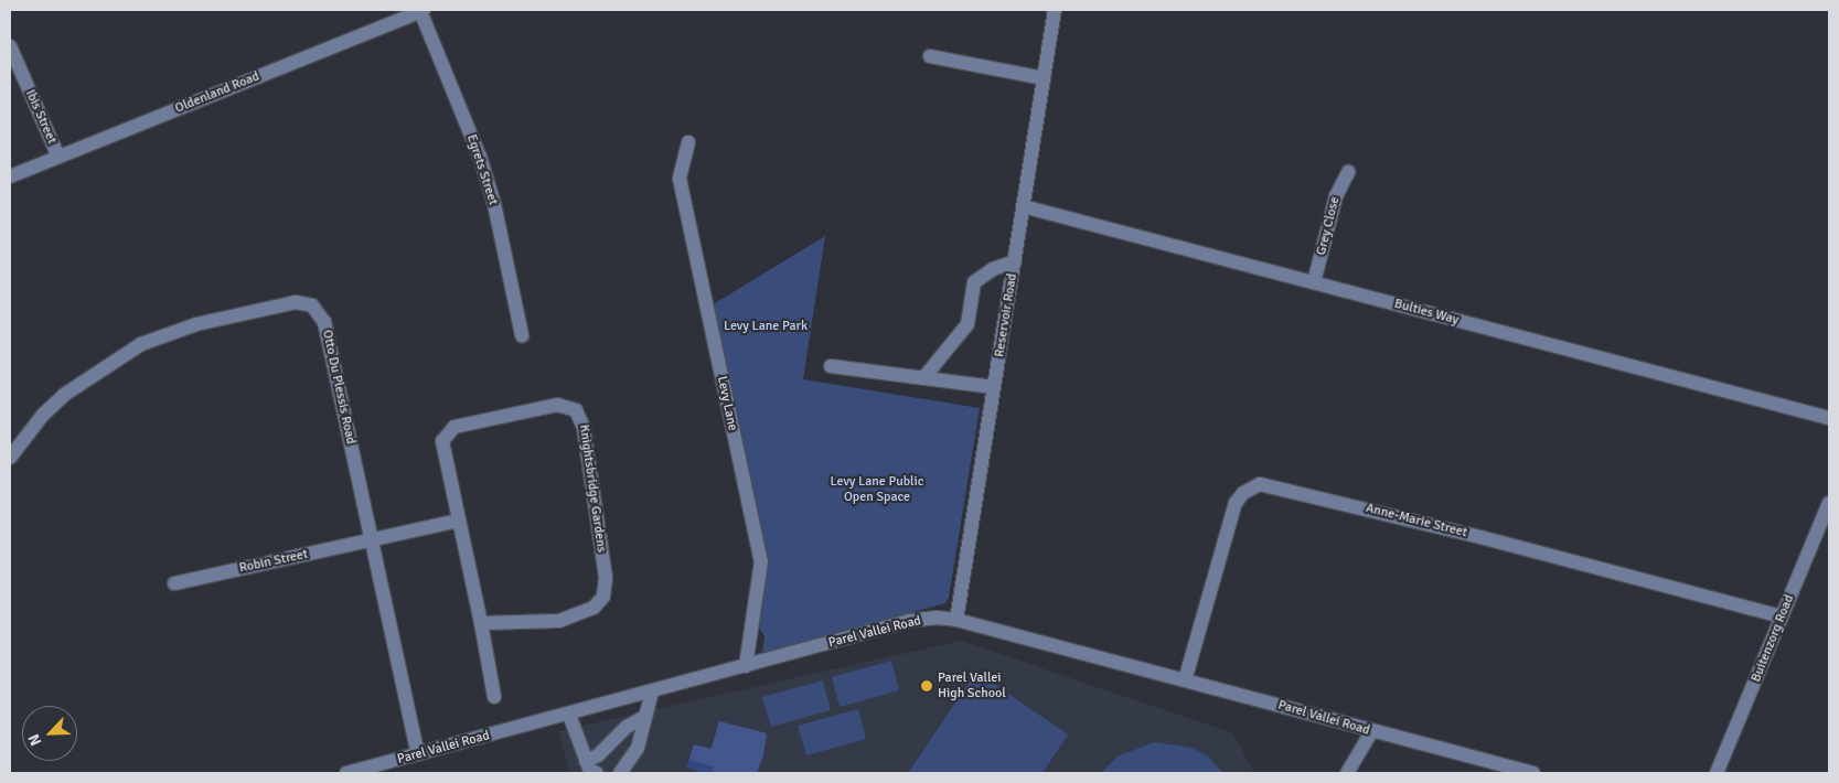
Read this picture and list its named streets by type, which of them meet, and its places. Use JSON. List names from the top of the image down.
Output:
{
  "streets": {
    "street": [
      "Oldenland Road",
      "Ibis Street",
      "Egrets Street",
      "Grey Close",
      "Bulties Way",
      "Reservoir Road",
      "Otto Du Plessis Road",
      "Levy Lane",
      "Knightsbridge Gardens",
      "Anne-Marie Street",
      "Robin Street",
      "Parel Vallei Road",
      "Buitenzorg Road"
    ]
  },
  "crossings": [
    ["Oldenland Road", "Ibis Street"],
    ["Oldenland Road", "Egrets Street"],
    ["Grey Close", "Bulties Way"],
    ["Bulties Way", "Reservoir Road"],
    ["Reservoir Road", "Parel Vallei Road"],
    ["Otto Du Plessis Road", "Robin Street"],
    ["Otto Du Plessis Road", "Parel Vallei Road"],
    ["Levy Lane", "Parel Vallei Road"],
    ["Anne-Marie Street", "Parel Vallei Road"],
    ["Anne-Marie Street", "Buitenzorg Road"]
  ],
  "parks": ["Levy Lane Park", "Levy Lane Public Open Space"],
  "places": ["Parel Vallei High School"],
  "north": "bottom left"
}
